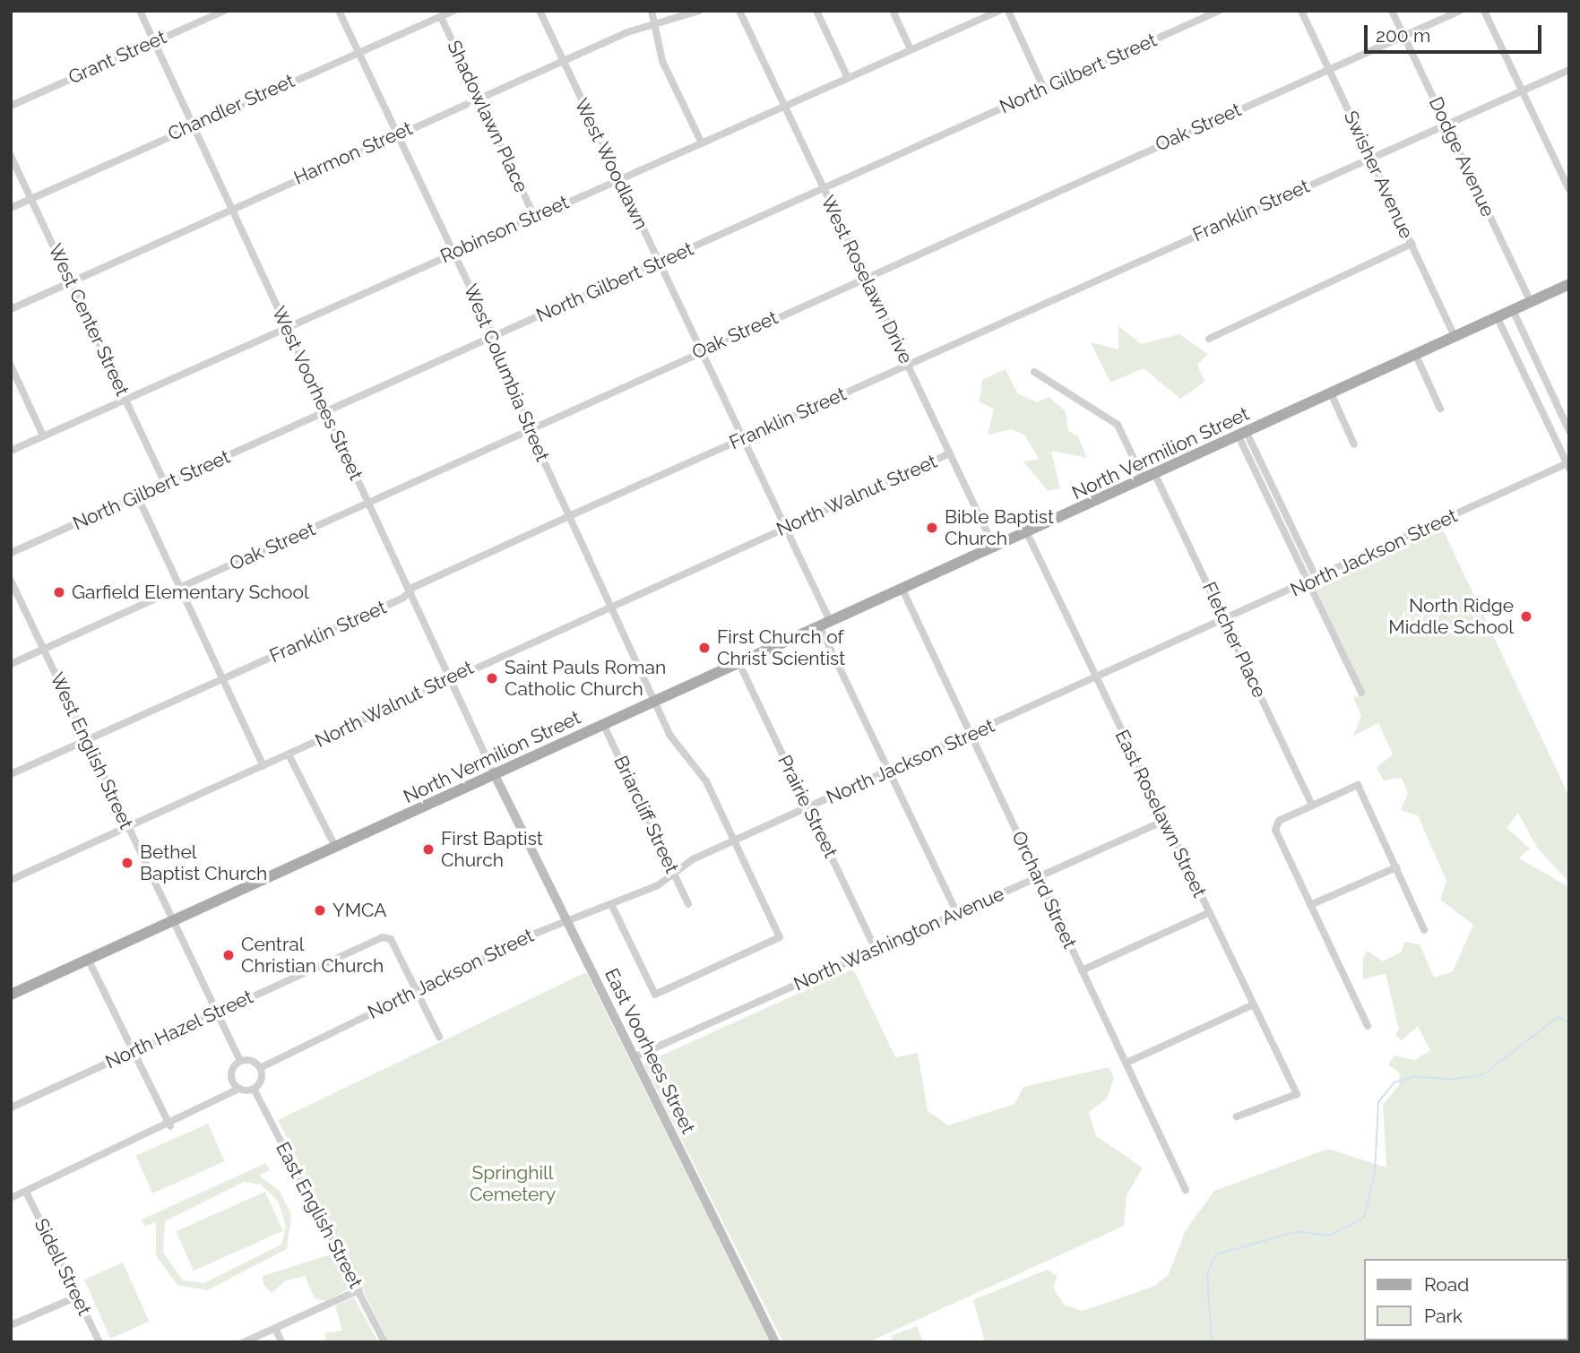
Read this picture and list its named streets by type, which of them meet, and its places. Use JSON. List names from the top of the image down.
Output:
{
  "streets": {
    "main road": ["North Vermilion Street", "East Voorhees Street"],
    "street": [
      "Grant Street",
      "North Gilbert Street",
      "Chandler Street",
      "Shadowlawn Place",
      "Oak Street",
      "Harmon Street",
      "Dodge Avenue",
      "West Woodlawn",
      "Swisher Avenue",
      "Franklin Street",
      "Robinson Street",
      "West Roselawn Drive",
      "West Center Street",
      "West Columbia Street",
      "West Voorhees Street",
      "North Walnut Street",
      "North Jackson Street",
      "Fletcher Place",
      "West English Street",
      "Prairie Street",
      "East Roselawn Street",
      "Briarcliff Street",
      "Orchard Street",
      "North Washington Avenue",
      "North Hazel Street",
      "East English Street",
      "Sidell Street"
    ]
  },
  "crossings": [
    ["Grant Street", "West Voorhees Street"],
    ["North Gilbert Street", "West Woodlawn"],
    ["North Gilbert Street", "West Roselawn Drive"],
    ["North Gilbert Street", "West Center Street"],
    ["North Gilbert Street", "West Columbia Street"],
    ["North Gilbert Street", "West Voorhees Street"],
    ["Chandler Street", "Shadowlawn Place"],
    ["Chandler Street", "West Center Street"],
    ["Chandler Street", "West Columbia Street"],
    ["Chandler Street", "West Voorhees Street"],
    ["Shadowlawn Place", "Harmon Street"],
    ["Shadowlawn Place", "Robinson Street"],
    ["Oak Street", "Dodge Avenue"],
    ["Oak Street", "West Woodlawn"],
    ["Oak Street", "Swisher Avenue"],
    ["Oak Street", "West Roselawn Drive"],
    ["Oak Street", "West Columbia Street"],
    ["Oak Street", "West Voorhees Street"],
    ["Oak Street", "West English Street"],
    ["Harmon Street", "West Woodlawn"],
    ["Harmon Street", "West Center Street"],
    ["Harmon Street", "West Columbia Street"],
    ["Harmon Street", "West Voorhees Street"],
    ["Dodge Avenue", "Franklin Street"],
    ["Dodge Avenue", "North Vermilion Street"],
    ["West Woodlawn", "Franklin Street"],
    ["West Woodlawn", "Robinson Street"],
    ["West Woodlawn", "North Vermilion Street"],
    ["West Woodlawn", "North Walnut Street"],
    ["West Woodlawn", "North Jackson Street"],
    ["West Woodlawn", "North Washington Avenue"],
    ["Swisher Avenue", "Franklin Street"],
    ["Swisher Avenue", "North Vermilion Street"],
    ["Franklin Street", "West Roselawn Drive"],
    ["Franklin Street", "West Columbia Street"],
    ["Franklin Street", "West Voorhees Street"],
    ["Franklin Street", "West English Street"],
    ["Robinson Street", "West Roselawn Drive"],
    ["Robinson Street", "West Center Street"],
    ["Robinson Street", "West Columbia Street"],
    ["Robinson Street", "West Voorhees Street"],
    ["West Roselawn Drive", "North Vermilion Street"],
    ["West Roselawn Drive", "North Walnut Street"],
    ["West Columbia Street", "North Vermilion Street"],
    ["West Columbia Street", "North Walnut Street"],
    ["West Columbia Street", "North Jackson Street"],
    ["West Voorhees Street", "North Vermilion Street"],
    ["West Voorhees Street", "North Walnut Street"],
    ["West Voorhees Street", "East Voorhees Street"],
    ["North Vermilion Street", "Fletcher Place"],
    ["North Vermilion Street", "West English Street"],
    ["North Vermilion Street", "Prairie Street"],
    ["North Vermilion Street", "East Roselawn Street"],
    ["North Vermilion Street", "Briarcliff Street"],
    ["North Vermilion Street", "Orchard Street"],
    ["North Vermilion Street", "East Voorhees Street"],
    ["North Walnut Street", "West English Street"],
    ["North Jackson Street", "Fletcher Place"],
    ["North Jackson Street", "Prairie Street"],
    ["North Jackson Street", "East Roselawn Street"],
    ["North Jackson Street", "Briarcliff Street"],
    ["North Jackson Street", "Orchard Street"],
    ["North Jackson Street", "North Hazel Street"],
    ["North Jackson Street", "East Voorhees Street"],
    ["North Jackson Street", "East English Street"],
    ["Prairie Street", "North Washington Avenue"],
    ["East Roselawn Street", "North Washington Avenue"],
    ["Orchard Street", "North Washington Avenue"],
    ["North Washington Avenue", "East Voorhees Street"]
  ],
  "parks": ["Springhill Cemetery"],
  "places": [
    "Bible Baptist Church",
    "Garfield Elementary School",
    "North Ridge Middle School",
    "First Church of Christ Scientist",
    "Saint Pauls Roman Catholic Church",
    "First Baptist Church",
    "Bethel Baptist Church",
    "YMCA",
    "Central Christian Church"
  ],
  "legend": ["Road", "Park"],
  "scale_bar": "200 m"
}
